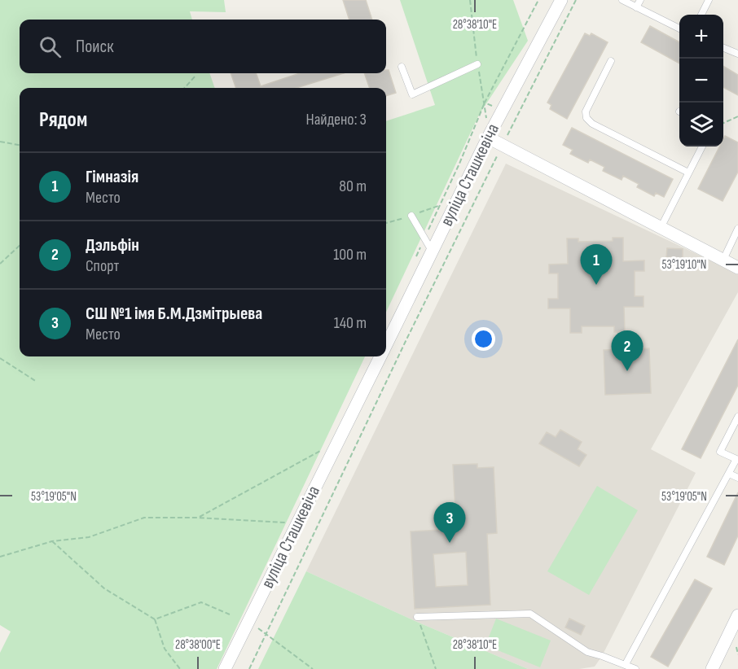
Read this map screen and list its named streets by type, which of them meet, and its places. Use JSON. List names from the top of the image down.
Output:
{
  "streets": {
    "street": ["вуліца Сташкевіча"]
  },
  "page": {
    "map_buttons": ["+", "−"],
    "search": "Поиск",
    "heading": ["Рядом", "Найдено: 3"],
    "list": [
      {
        "mark": "1",
        "name": "Гімназія",
        "note": "Место",
        "value": "80 m"
      },
      {
        "mark": "2",
        "name": "Дэльфін",
        "note": "Спорт",
        "value": "100 m"
      },
      {
        "mark": "3",
        "name": "СШ №1 імя Б.М.Дзмітрыева",
        "note": "Место",
        "value": "140 m"
      }
    ],
    "pins": ["1", "2", "3"]
  },
  "coordinates": [
    "28°38'10\"E",
    "53°19'10\"N",
    "53°19'05\"N",
    "28°38'00\"E"
  ]
}
